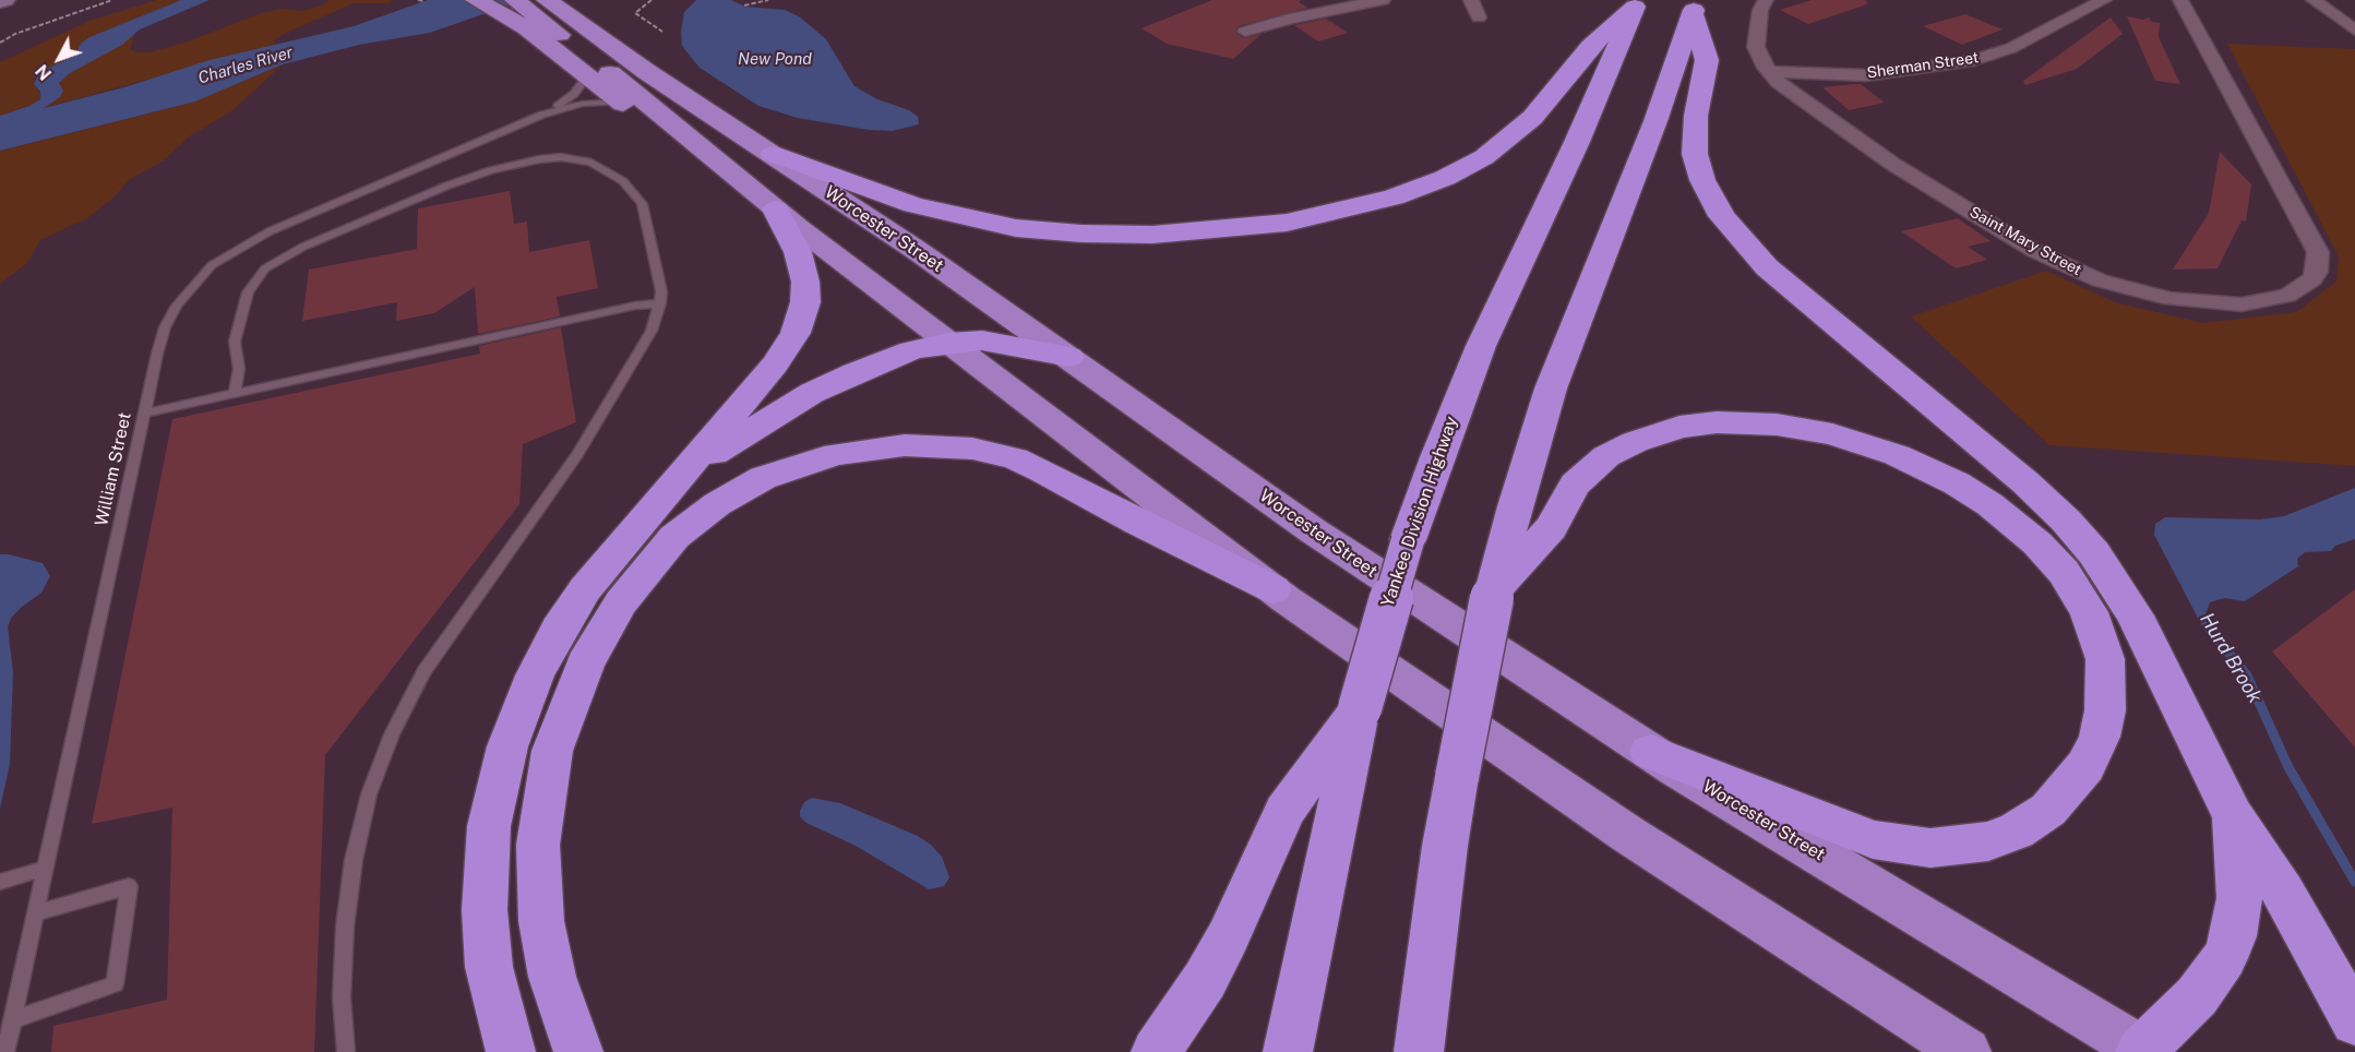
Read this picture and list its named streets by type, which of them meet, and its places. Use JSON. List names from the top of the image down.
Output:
{
  "streets": {
    "highway": ["Worcester Street", "Yankee Division Highway"],
    "street": ["Sherman Street", "Saint Mary Street"],
    "lane": ["William Street"]
  },
  "crossings": [
    ["Sherman Street", "Saint Mary Street"]
  ],
  "water": ["New Pond", "Charles River", "Hurd Brook"],
  "north": "bottom left"
}
